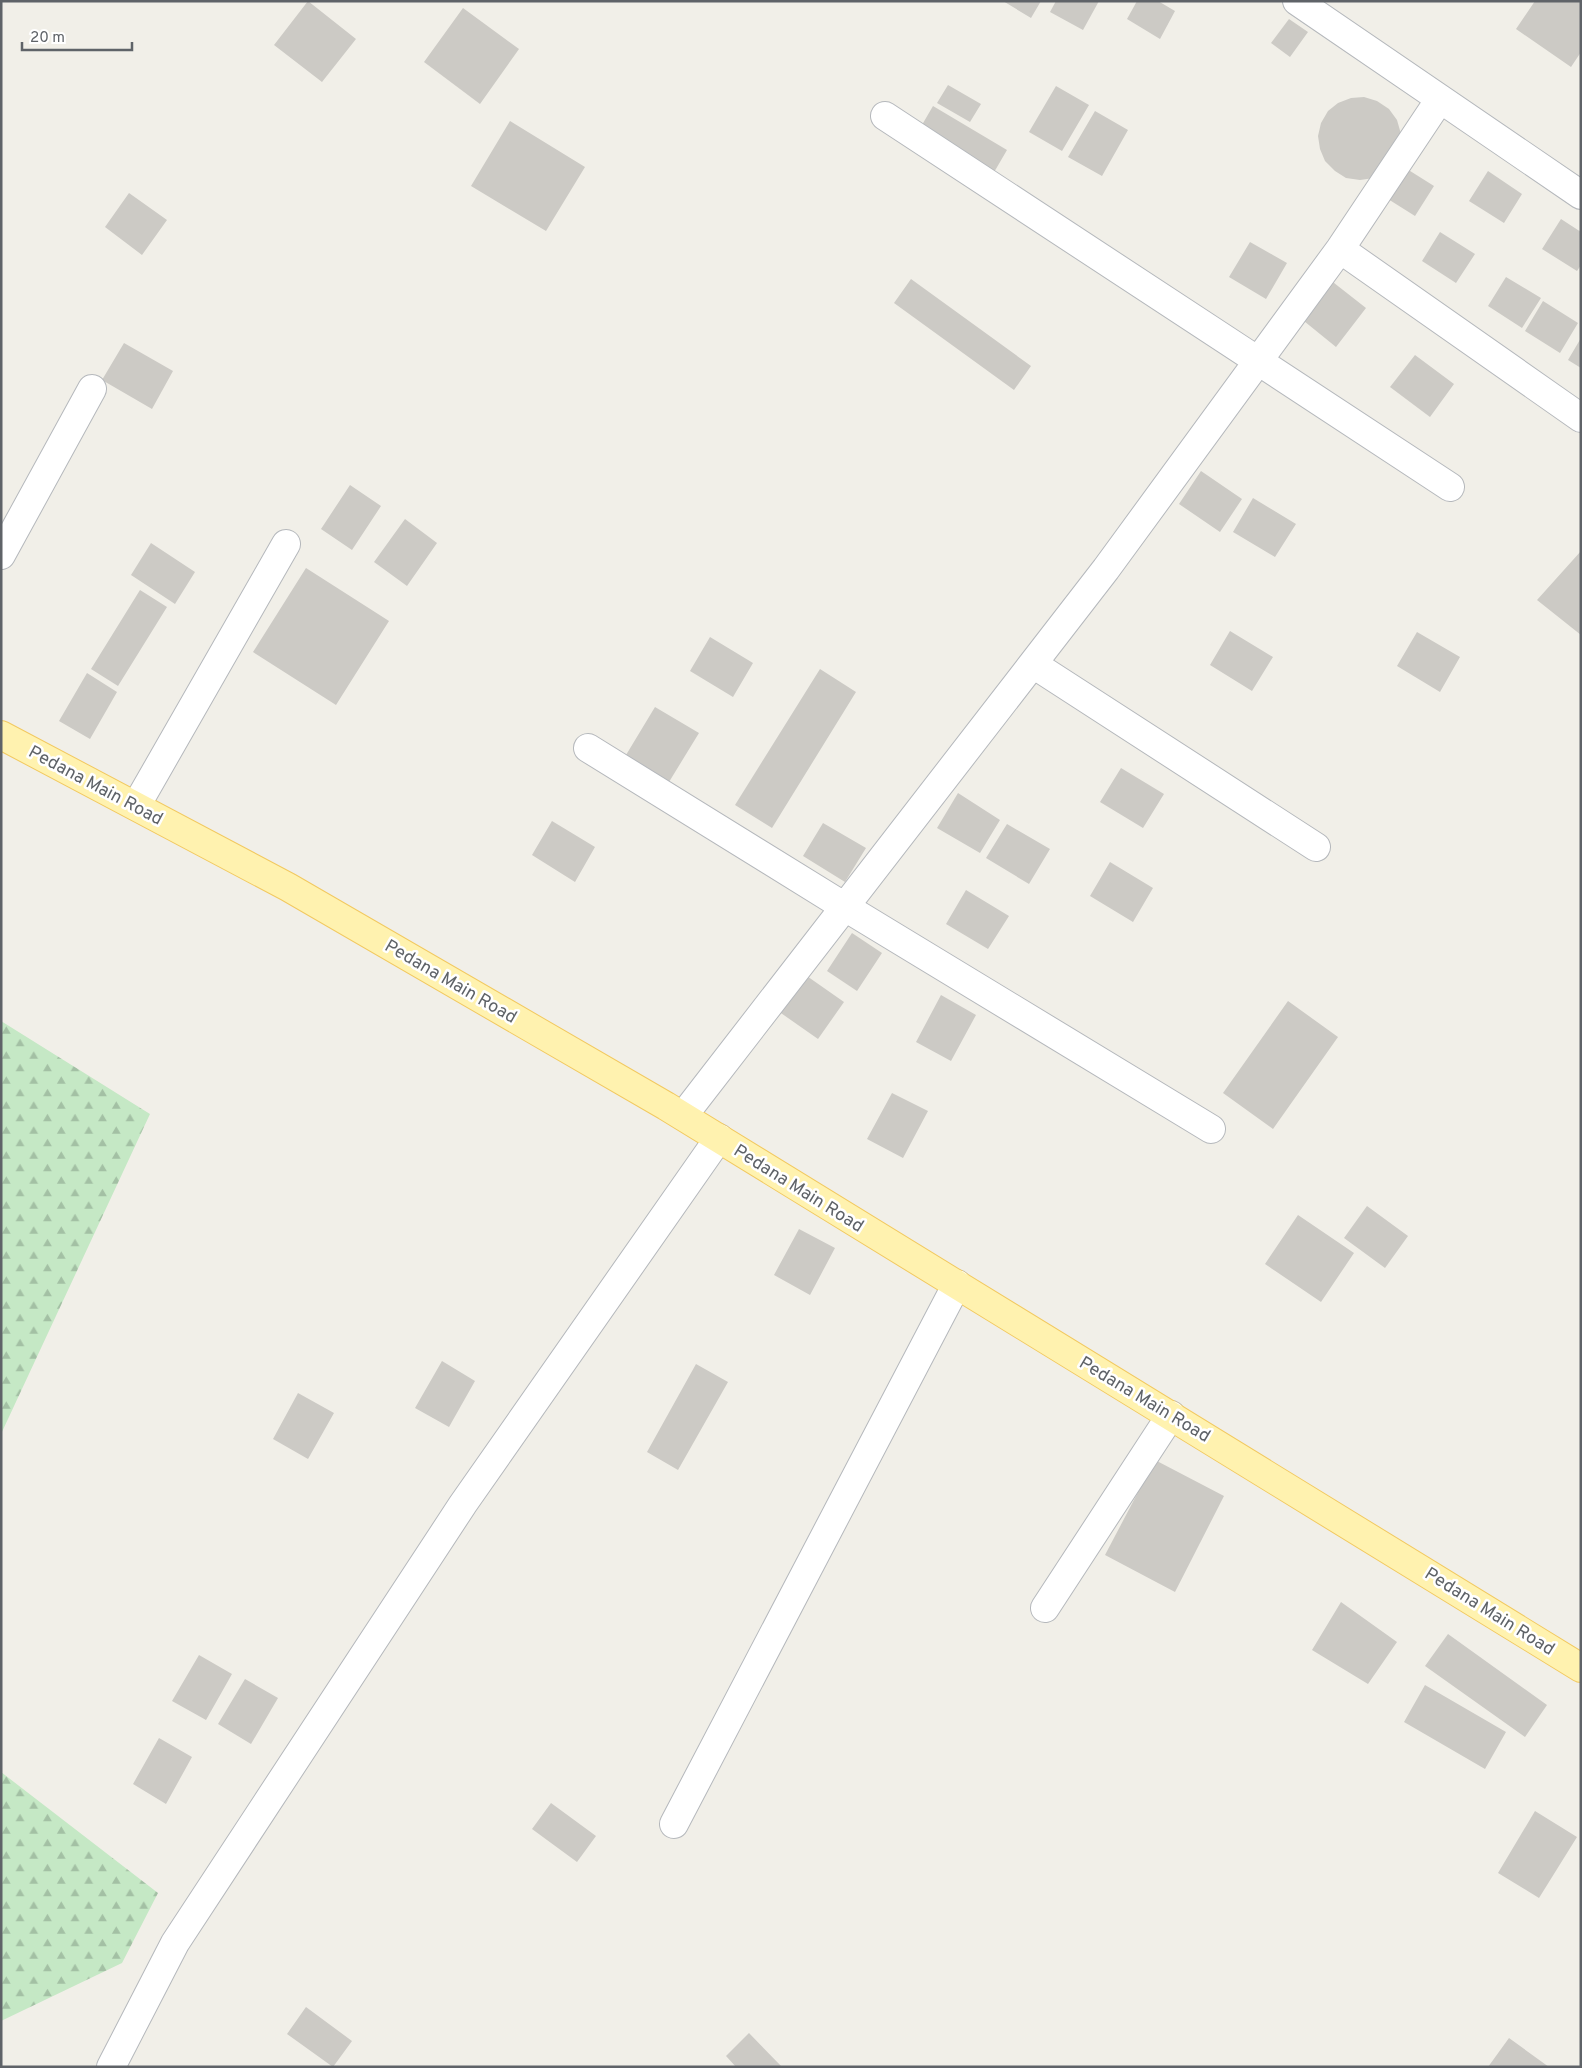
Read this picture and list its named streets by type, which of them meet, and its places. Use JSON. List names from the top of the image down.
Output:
{
  "streets": {
    "main road": ["Pedana Main Road"]
  },
  "scale_bar": "20 m"
}
